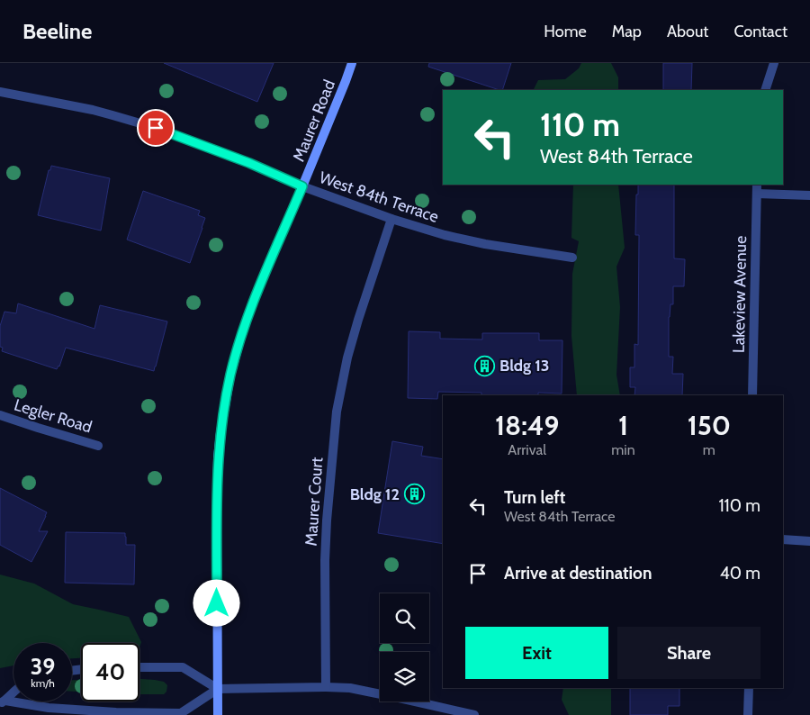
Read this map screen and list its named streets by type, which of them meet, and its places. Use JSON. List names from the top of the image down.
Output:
{
  "streets": {
    "street": [
      "Maurer Road",
      "West 84th Terrace",
      "Lakeview Avenue",
      "Legler Road",
      "Maurer Court"
    ]
  },
  "crossings": [
    ["Maurer Road", "West 84th Terrace"],
    ["West 84th Terrace", "Maurer Court"]
  ],
  "places": {
    "building": ["Bldg 13", "Bldg 12"]
  },
  "page": {
    "header": "Beeline",
    "nav": [
      "Home",
      "Map",
      "About",
      "Contact"
    ],
    "turn": ["110 m", "West 84th Terrace"],
    "eta": [
      "18:49",
      "Arrival",
      "1",
      "min",
      "150",
      "m"
    ],
    "list": [
      {
        "name": "Turn left",
        "note": "West 84th Terrace",
        "value": "110 m"
      },
      {
        "name": "Arrive at destination",
        "value": "40 m"
      }
    ],
    "buttons": ["Exit", "Share"],
    "speed": "39 km/h",
    "limit": "40"
  }
}
